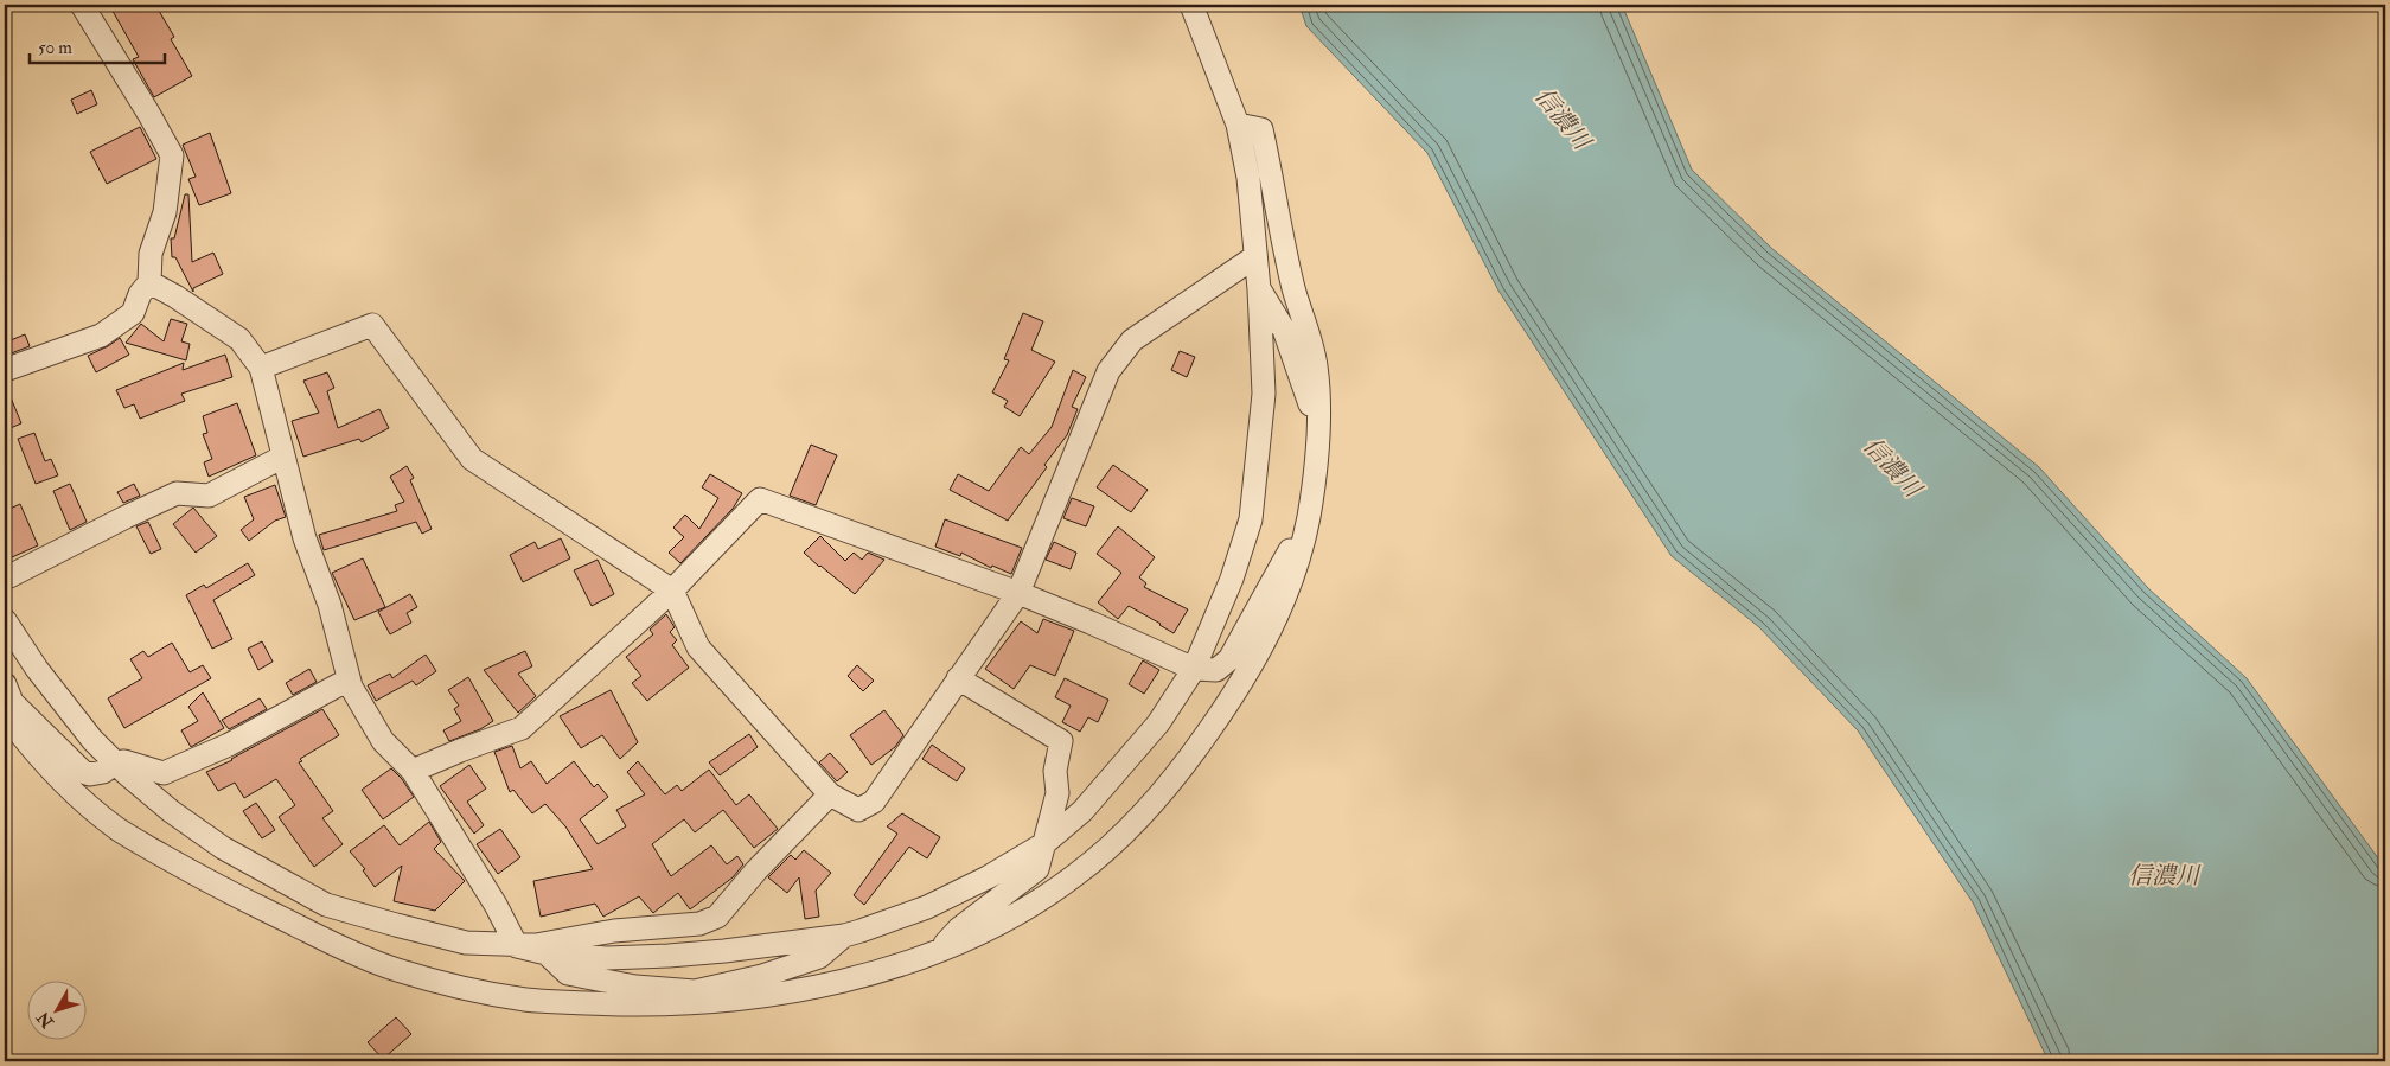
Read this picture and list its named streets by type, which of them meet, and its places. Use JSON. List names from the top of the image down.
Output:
{
  "water": ["信濃川"],
  "scale_bar": "50 m",
  "north": "bottom left"
}
